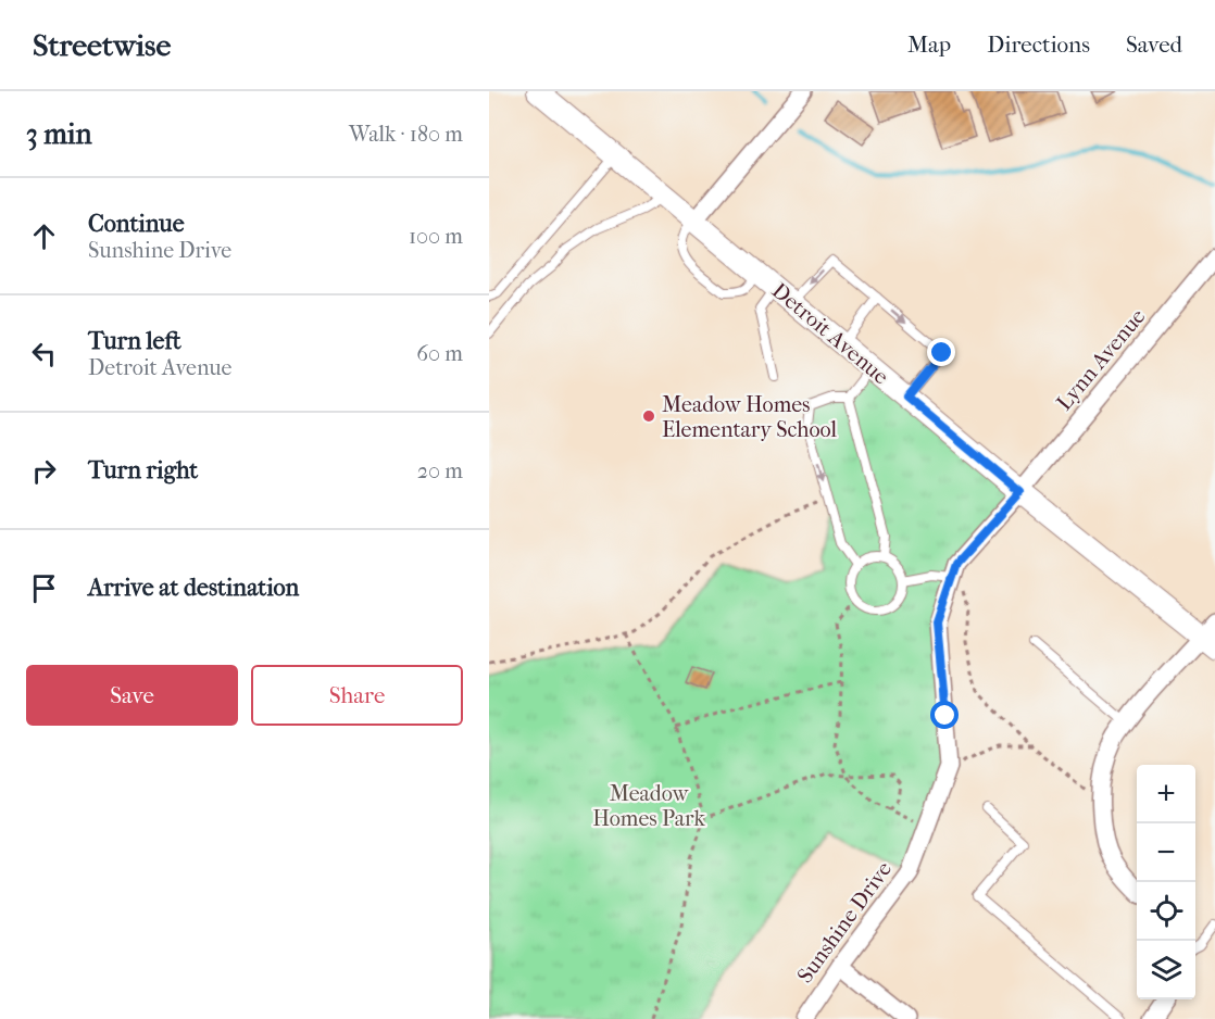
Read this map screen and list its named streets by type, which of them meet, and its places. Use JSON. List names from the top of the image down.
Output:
{
  "streets": {
    "street": ["Detroit Avenue", "Lynn Avenue", "Sunshine Drive"]
  },
  "crossings": [
    ["Detroit Avenue", "Lynn Avenue"],
    ["Detroit Avenue", "Sunshine Drive"],
    ["Lynn Avenue", "Sunshine Drive"]
  ],
  "parks": ["Meadow Homes Park"],
  "places": ["Meadow Homes Elementary School"],
  "page": {
    "header": "Streetwise",
    "nav": ["Map", "Directions", "Saved"],
    "heading": ["3 min", "Walk · 180 m"],
    "list": [
      ["Continue", "Sunshine Drive", "100 m"],
      ["Turn left", "Detroit Avenue", "60 m"],
      ["Turn right", "20 m"],
      "Arrive at destination"
    ],
    "buttons": ["Save", "Share"],
    "map_buttons": ["+", "−"]
  }
}
